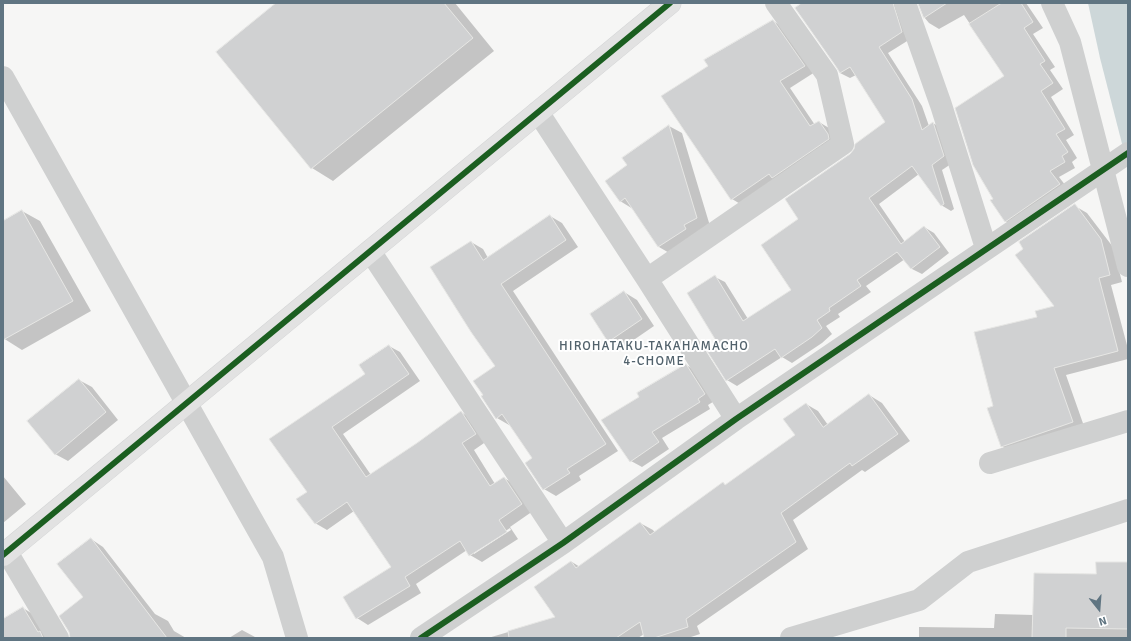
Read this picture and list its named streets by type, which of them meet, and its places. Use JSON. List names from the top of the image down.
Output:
{
  "districts": ["HIROHATAKU-TAKAHAMACHO 4-CHOME"],
  "north": "bottom"
}
